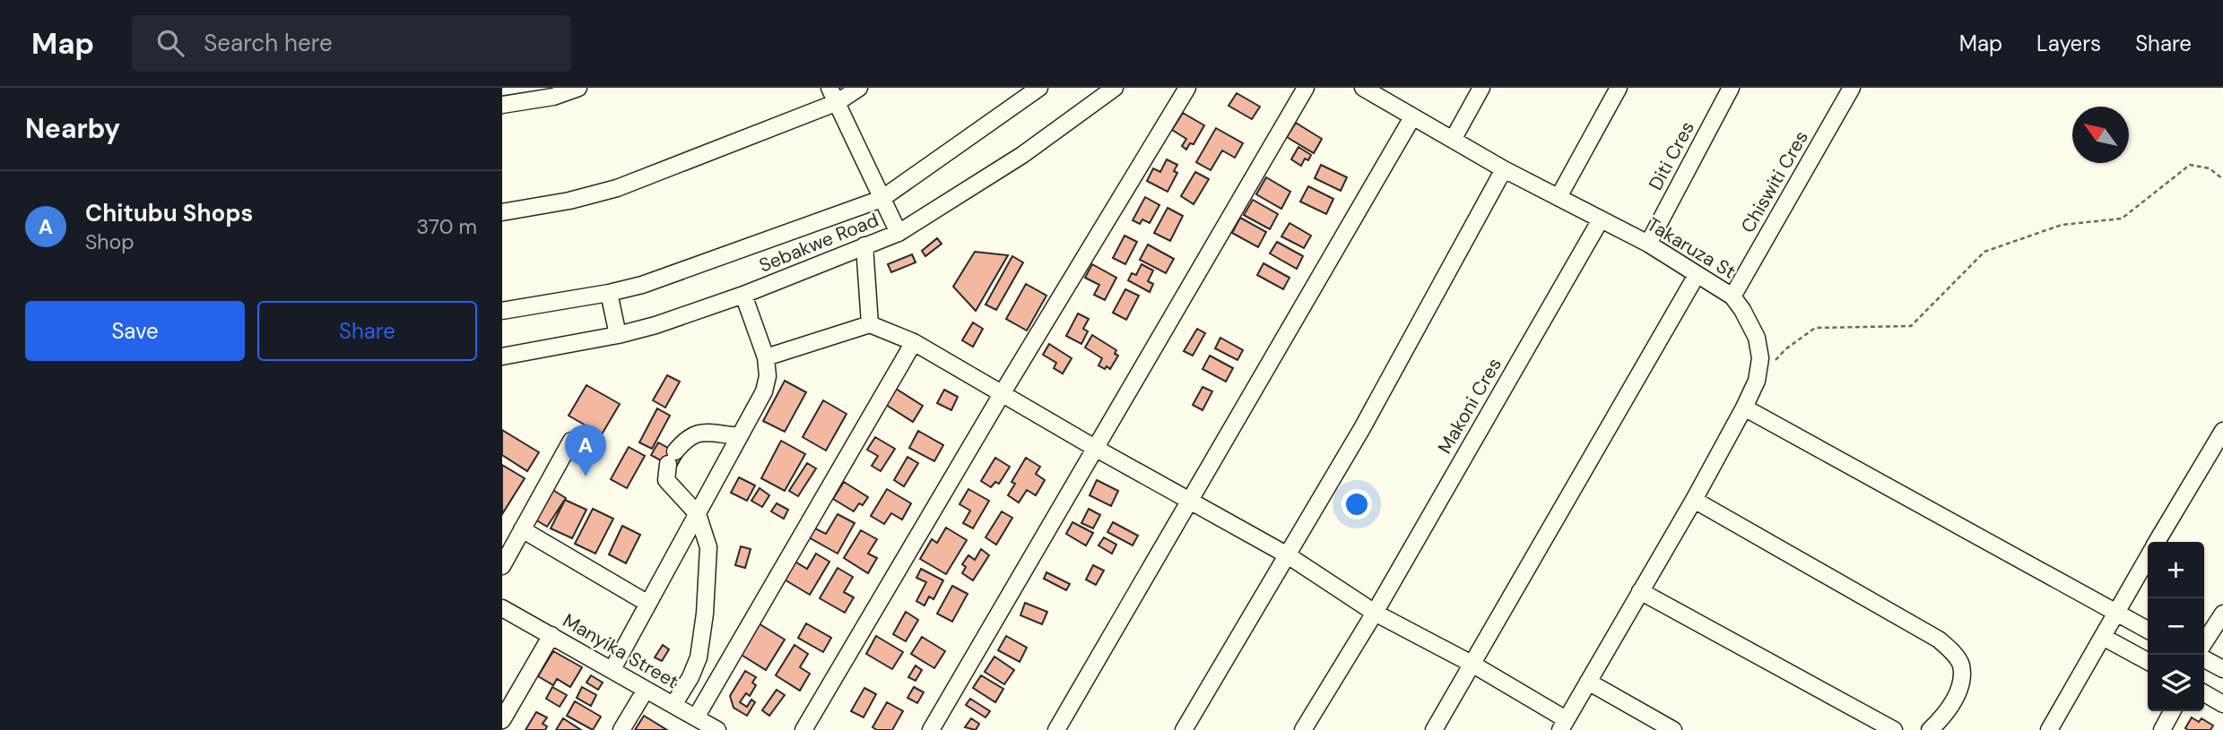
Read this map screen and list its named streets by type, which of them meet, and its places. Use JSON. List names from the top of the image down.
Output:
{
  "streets": {
    "street": [
      "Diti Cres",
      "Chiswiti Cres",
      "Sebakwe Road",
      "Takaruza St",
      "Makoni Cres",
      "Manyika Street"
    ]
  },
  "crossings": [
    ["Diti Cres", "Takaruza St"],
    ["Chiswiti Cres", "Takaruza St"],
    ["Takaruza St", "Makoni Cres"]
  ],
  "north": "top left",
  "page": {
    "header": "Map",
    "search": "Search here",
    "nav": ["Map", "Layers", "Share"],
    "heading": "Nearby",
    "list": [
      {
        "mark": "A",
        "name": "Chitubu Shops",
        "note": "Shop",
        "value": "370 m"
      }
    ],
    "buttons": ["Save", "Share"],
    "pins": "A",
    "map_buttons": ["+", "−"]
  }
}
